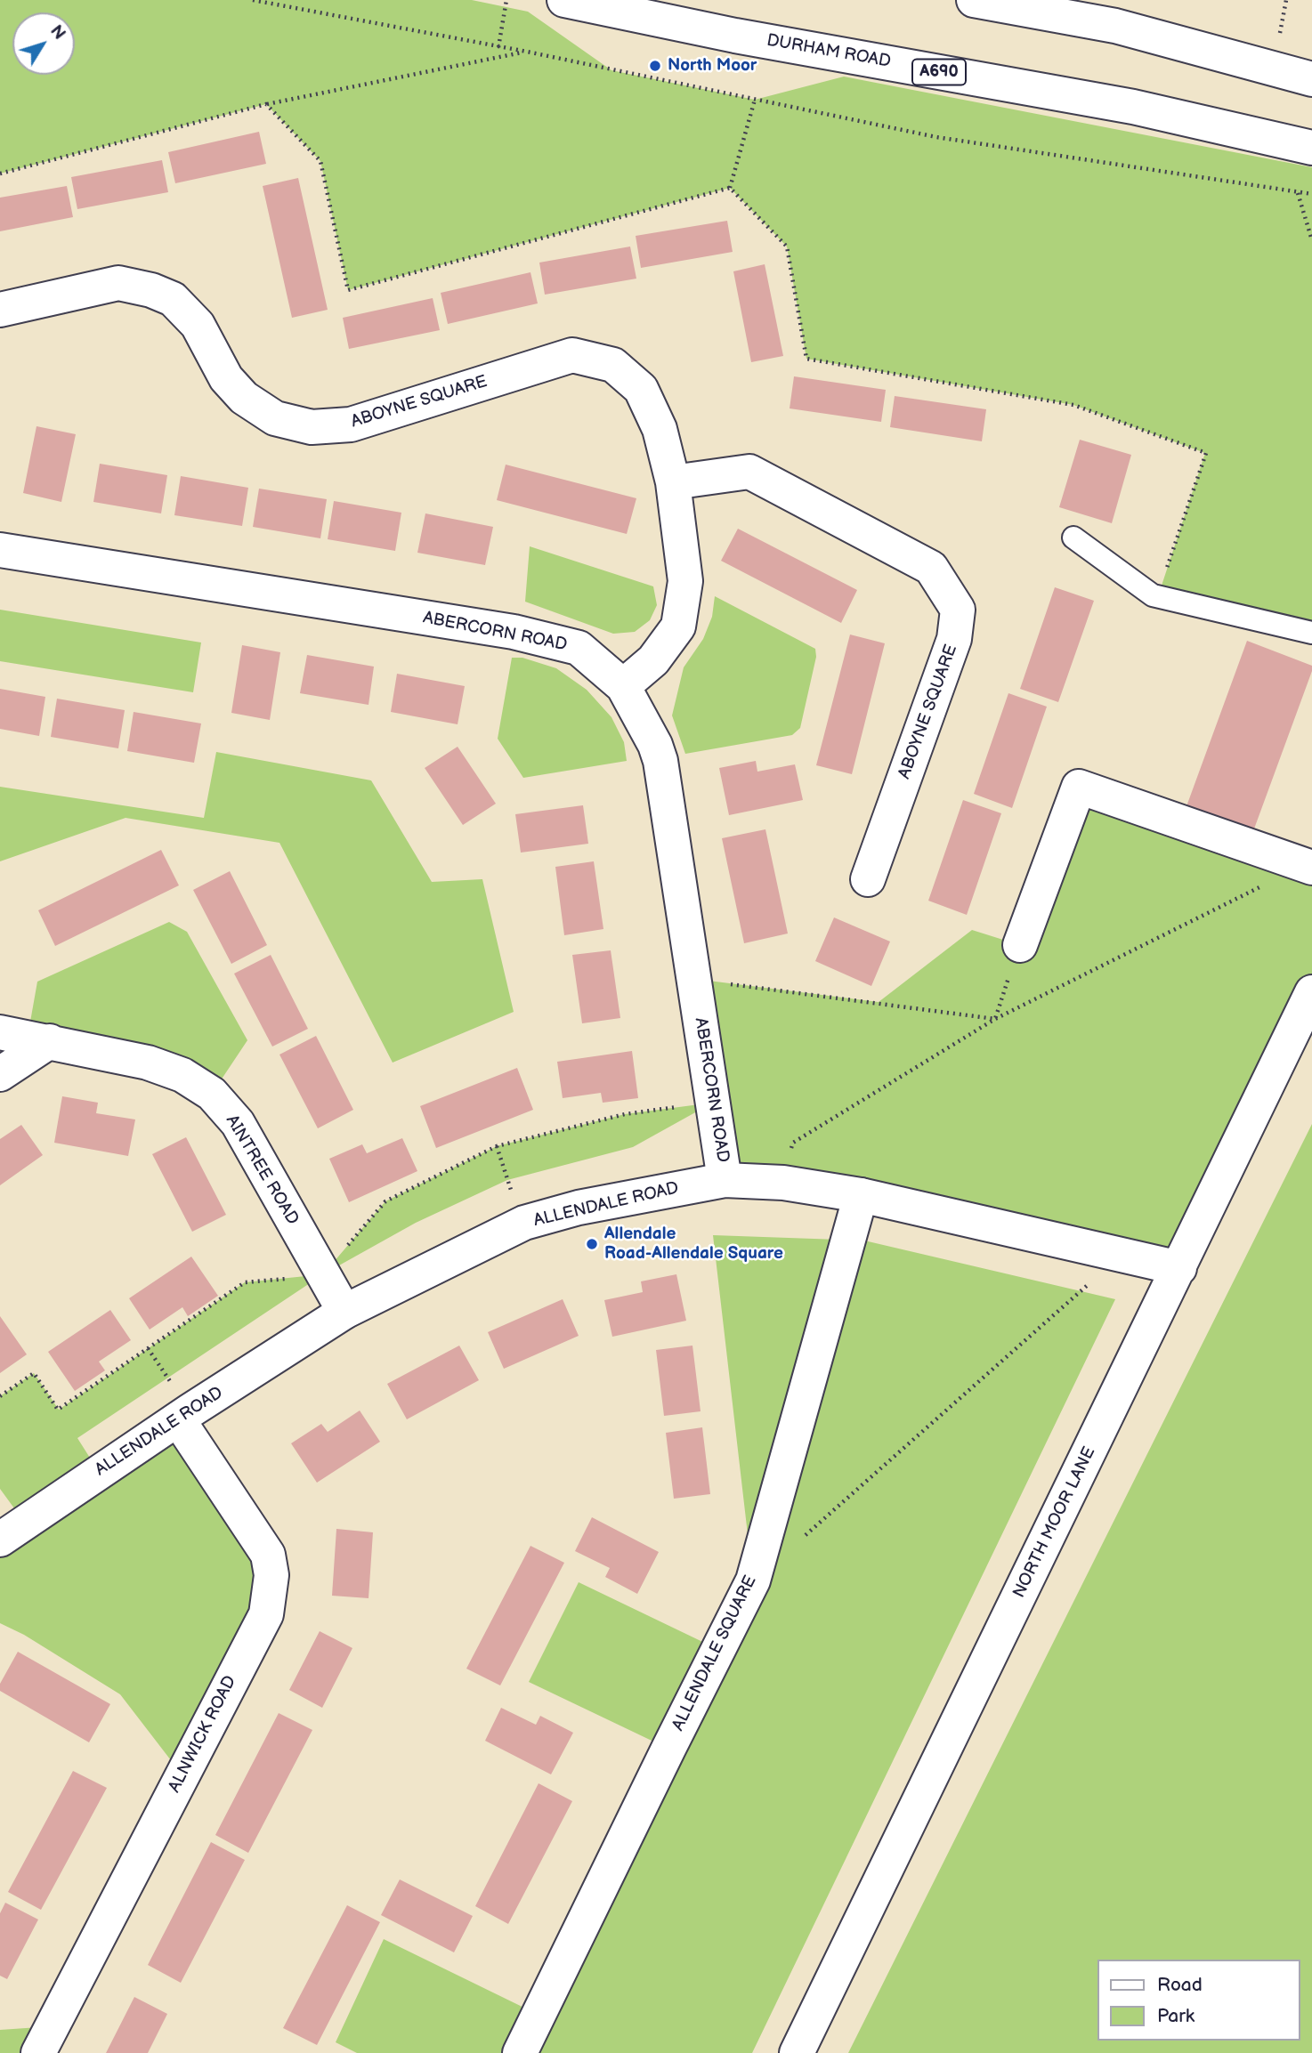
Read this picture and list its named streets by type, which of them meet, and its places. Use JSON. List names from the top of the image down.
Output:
{
  "streets": {
    "main road": [
      "DURHAM ROAD",
      "A690",
      "ABOYNE SQUARE",
      "ABERCORN ROAD",
      "AINTREE ROAD",
      "ALLENDALE ROAD",
      "NORTH MOOR LANE",
      "ALLENDALE SQUARE",
      "ALNWICK ROAD"
    ]
  },
  "crossings": [
    ["ABOYNE SQUARE", "ABERCORN ROAD"],
    ["ABERCORN ROAD", "ALLENDALE ROAD"],
    ["AINTREE ROAD", "ALLENDALE ROAD"],
    ["ALLENDALE ROAD", "NORTH MOOR LANE"],
    ["ALLENDALE ROAD", "ALLENDALE SQUARE"],
    ["ALLENDALE ROAD", "ALNWICK ROAD"]
  ],
  "places": ["North Moor", "Allendale Road-Allendale Square"],
  "legend": ["Road", "Park"],
  "north": "top right"
}
